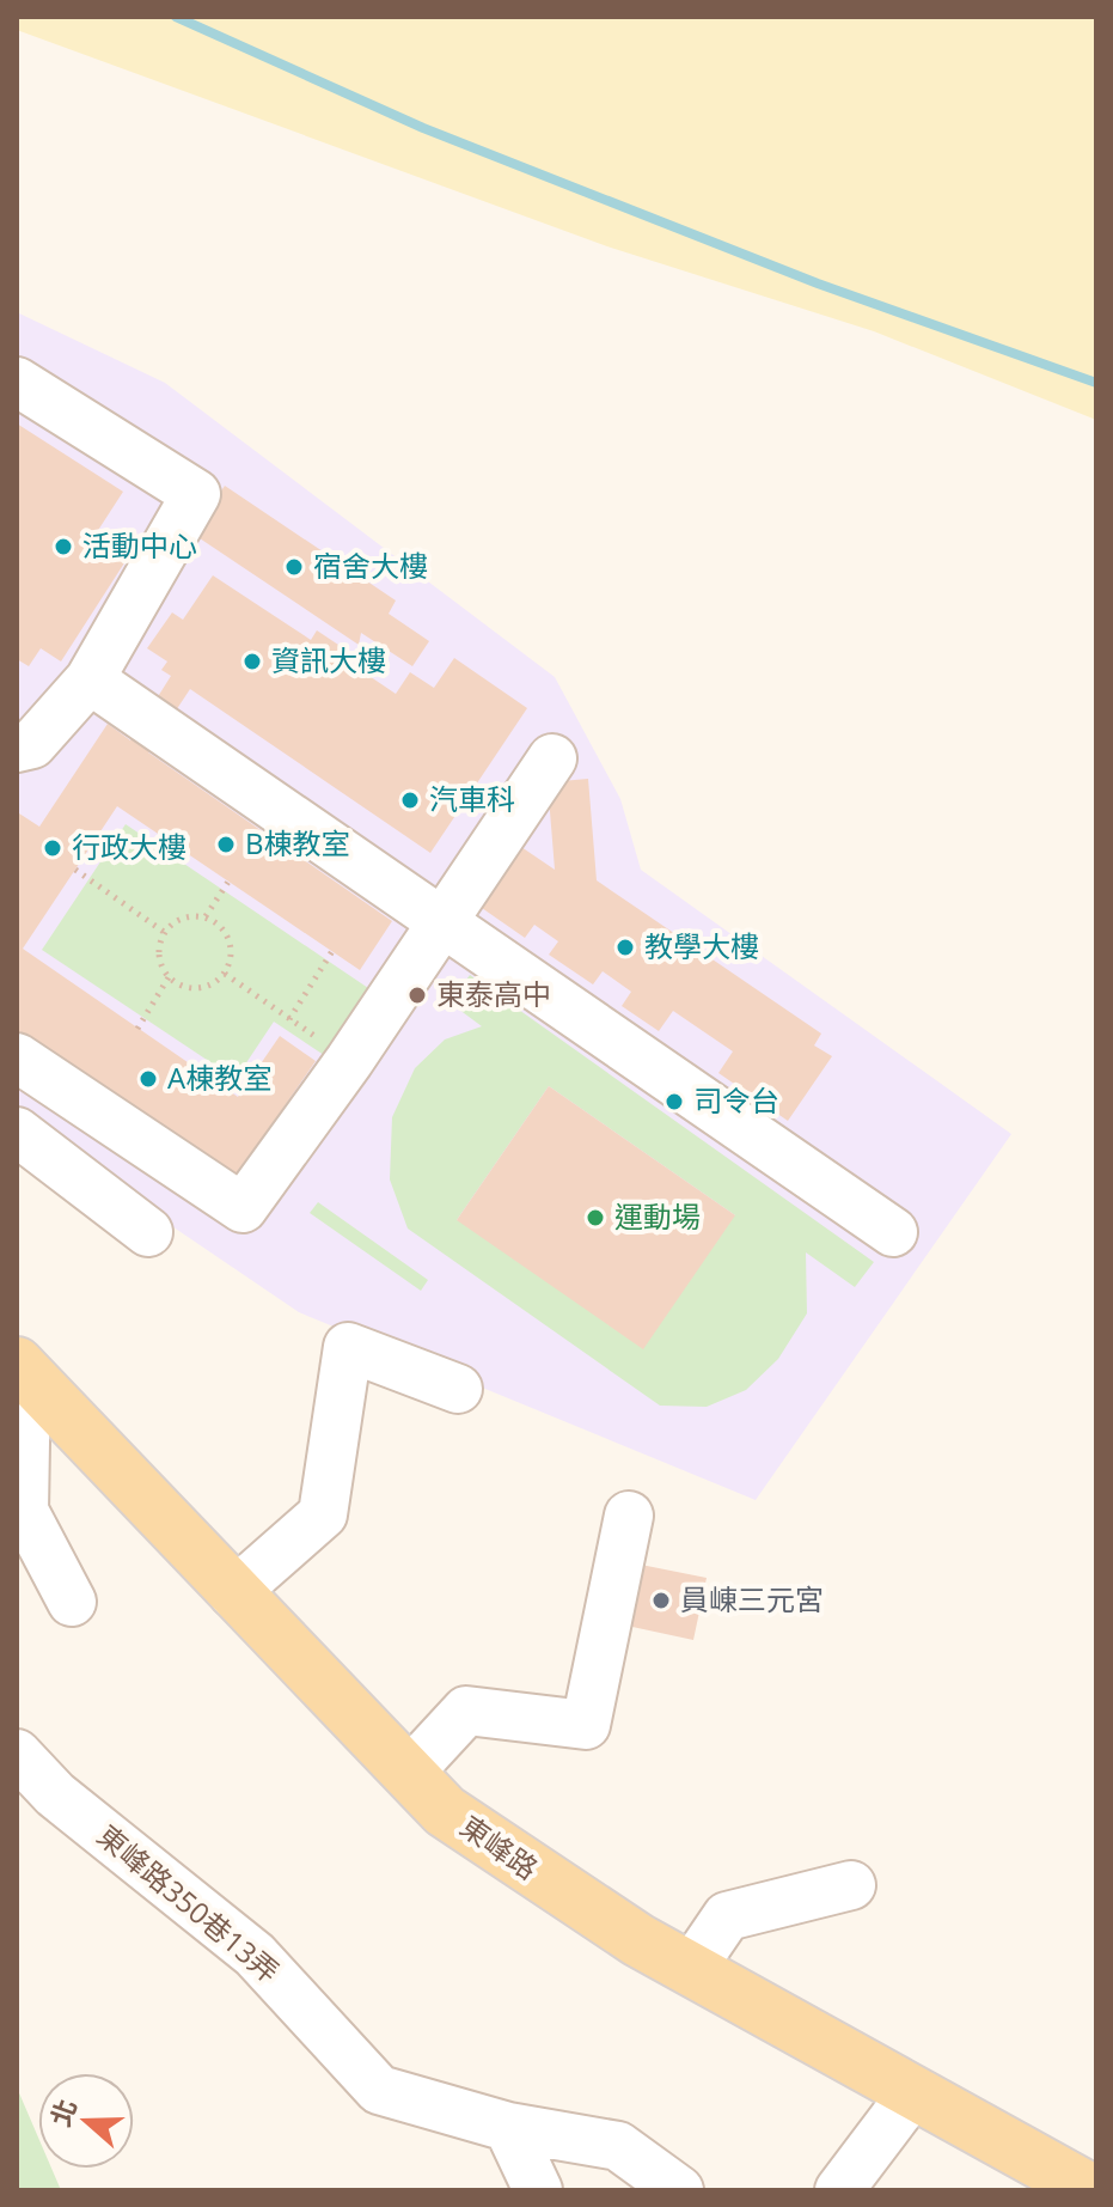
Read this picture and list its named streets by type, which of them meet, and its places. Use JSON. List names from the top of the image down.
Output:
{
  "streets": {
    "main road": ["東峰路"],
    "lane": ["東峰路350巷13弄"]
  },
  "places": [
    "活動中心",
    "宿舍大樓",
    "資訊大樓",
    "汽車科",
    "B棟教室",
    "行政大樓",
    "教學大樓",
    "東泰高中",
    "A棟教室",
    "司令台",
    "運動場",
    "員崠三元宮"
  ],
  "north": "left"
}
